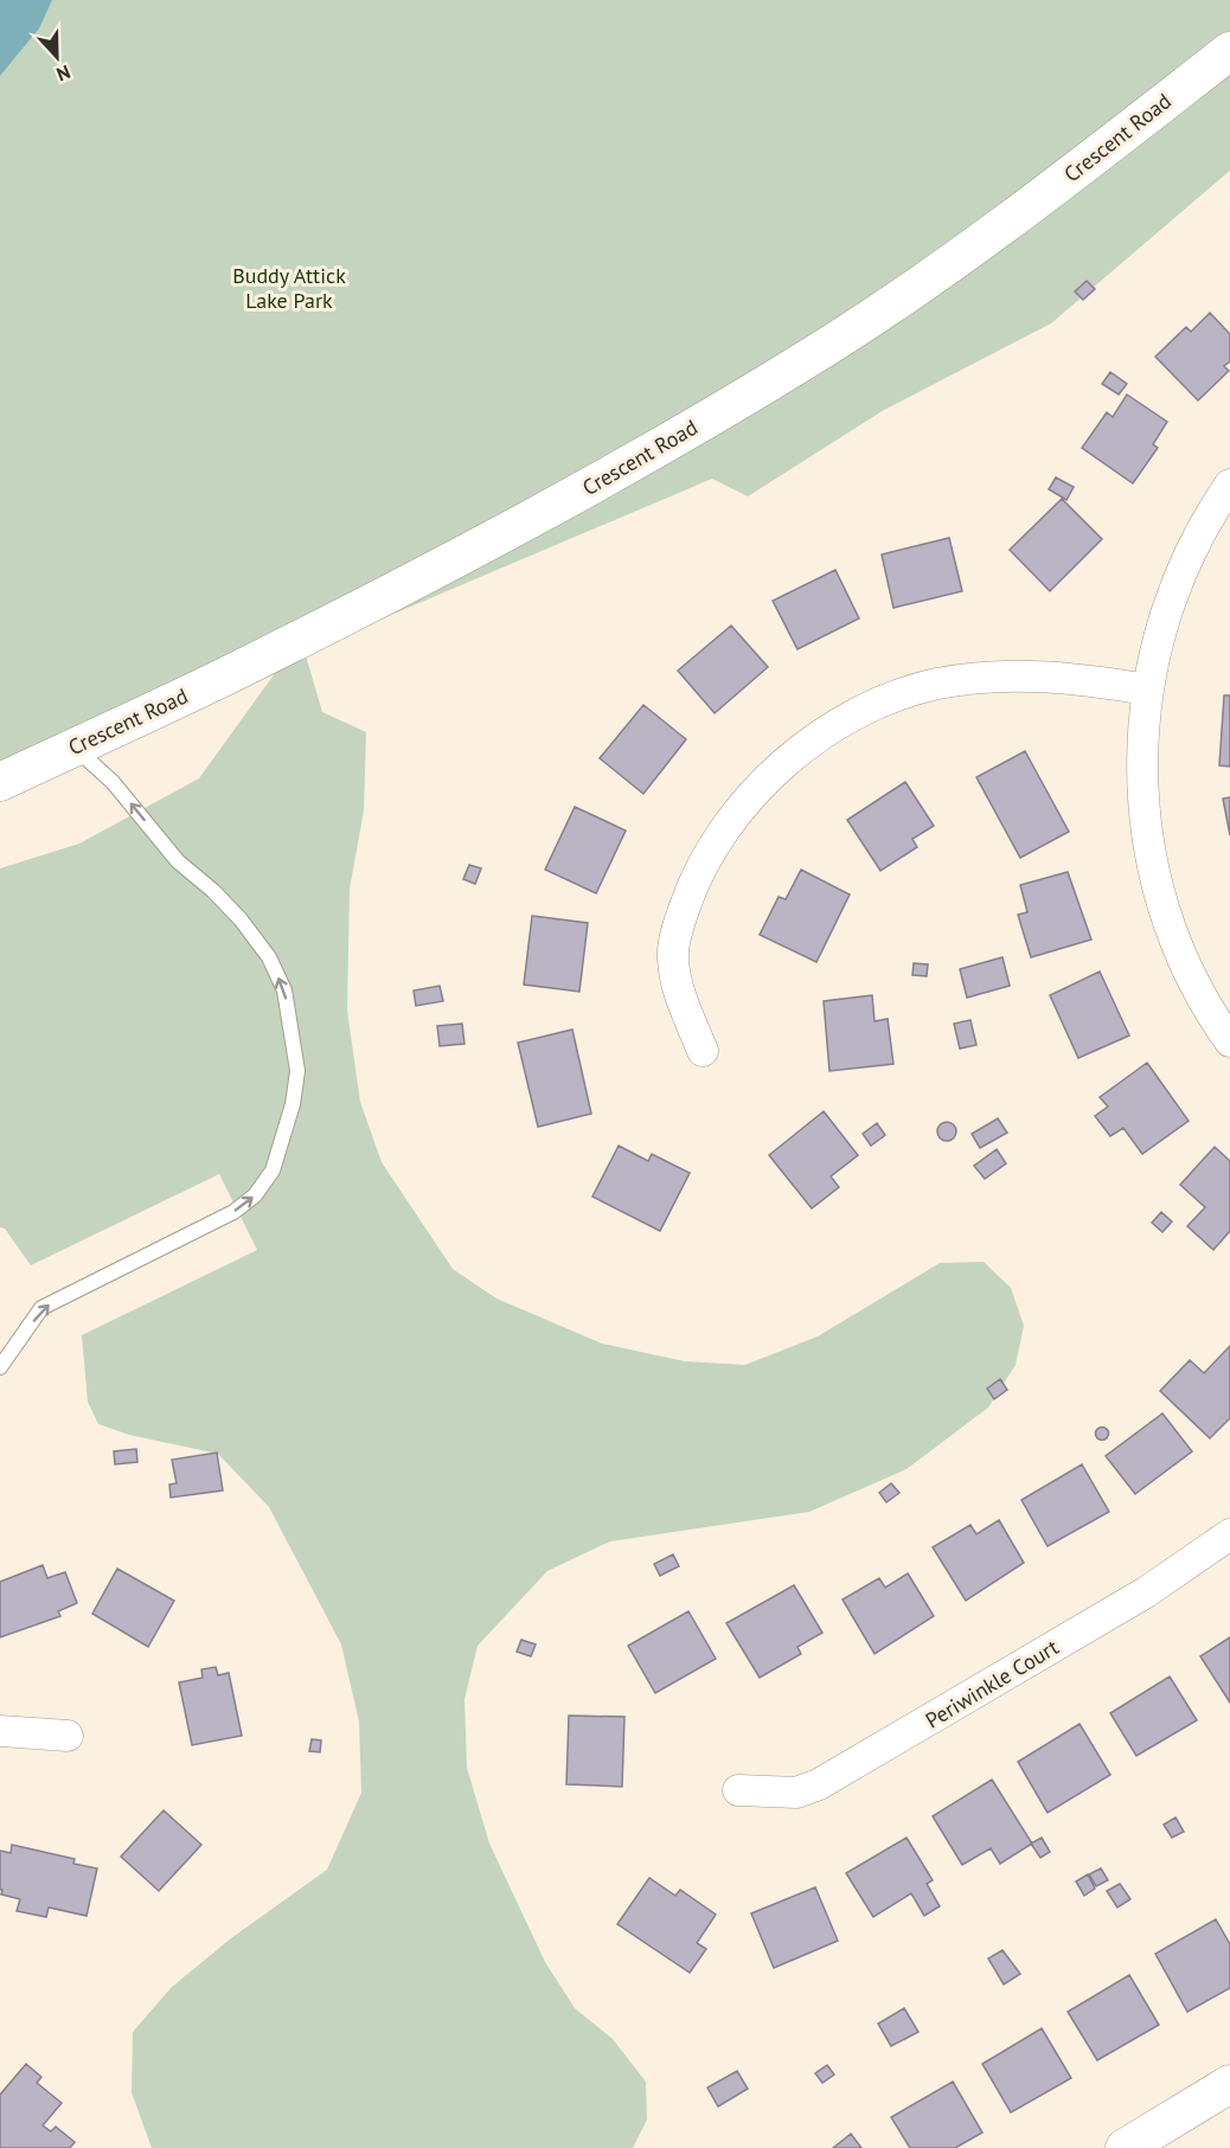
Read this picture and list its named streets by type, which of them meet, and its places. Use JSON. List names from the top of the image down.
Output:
{
  "streets": {
    "street": ["Crescent Road", "Periwinkle Court"]
  },
  "parks": ["Buddy Attick Lake Park"],
  "north": "bottom"
}
